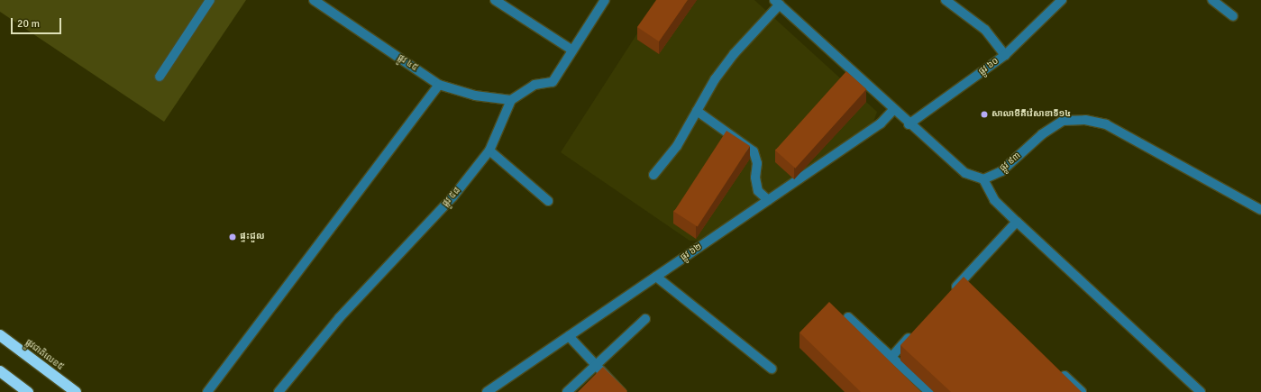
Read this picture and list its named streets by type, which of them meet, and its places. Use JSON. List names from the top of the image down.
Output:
{
  "streets": {
    "highway": ["ផ្លូវជាតិលេខ៥"],
    "street": [
      "ផ្លូវ ៤៥",
      "ផ្លូវ ៦០",
      "ផ្លូវ ៩៣",
      "ផ្លូវ ៥៨",
      "ផ្លូវ ៦២"
    ]
  },
  "crossings": [
    ["ផ្លូវ ៤៥", "ផ្លូវ ៥៨"]
  ],
  "places": ["សាលាមីគីវ៉េសាខាទី១៤", "ផ្ទះជួល"],
  "scale_bar": "20 m"
}
